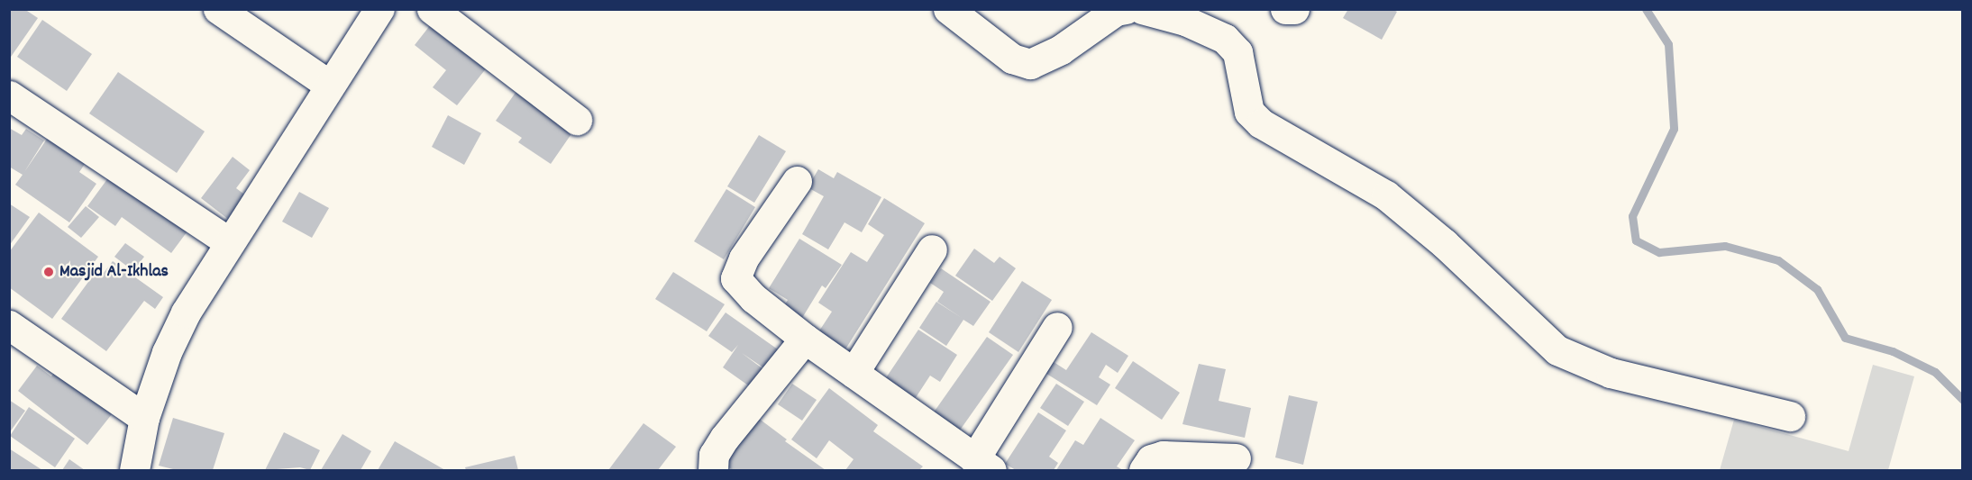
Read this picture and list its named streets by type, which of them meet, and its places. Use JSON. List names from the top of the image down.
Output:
{
  "places": ["Masjid Al-Ikhlas"]
}
